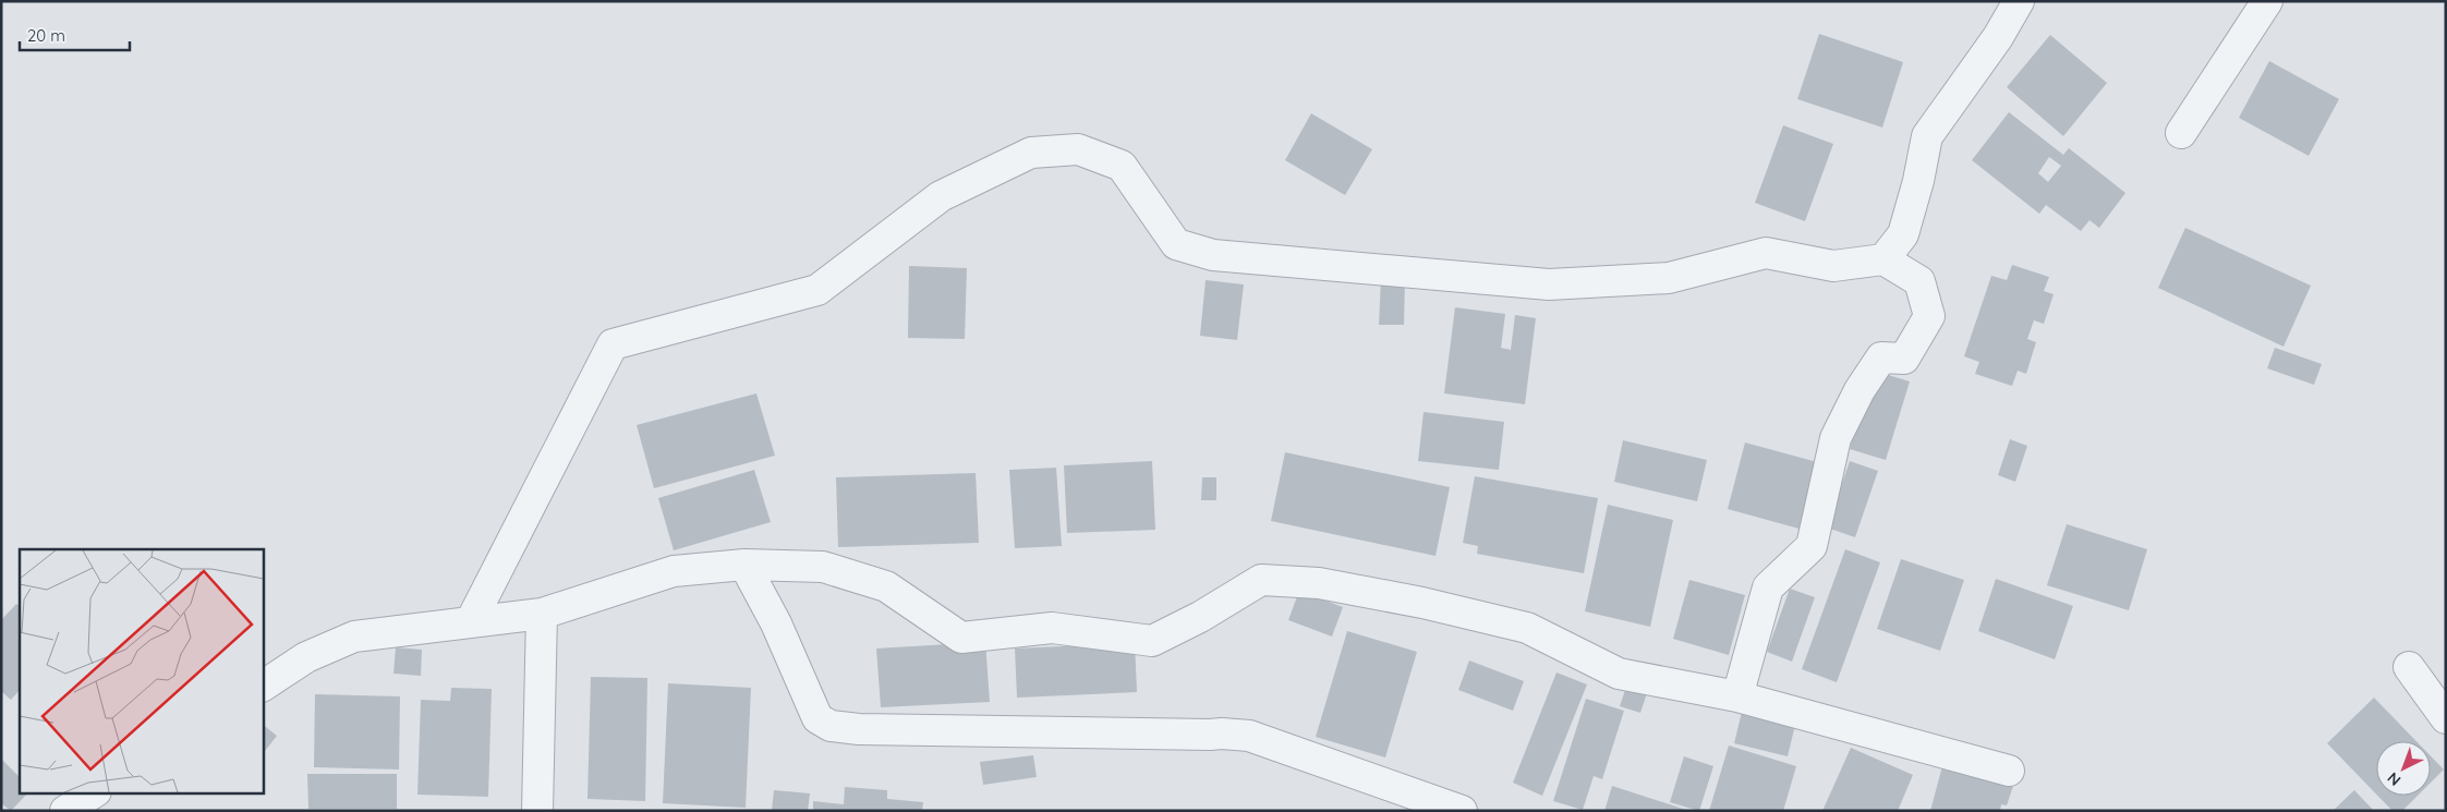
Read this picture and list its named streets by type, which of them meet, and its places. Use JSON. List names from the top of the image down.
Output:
{
  "scale_bar": "20 m",
  "north": "bottom left"
}
